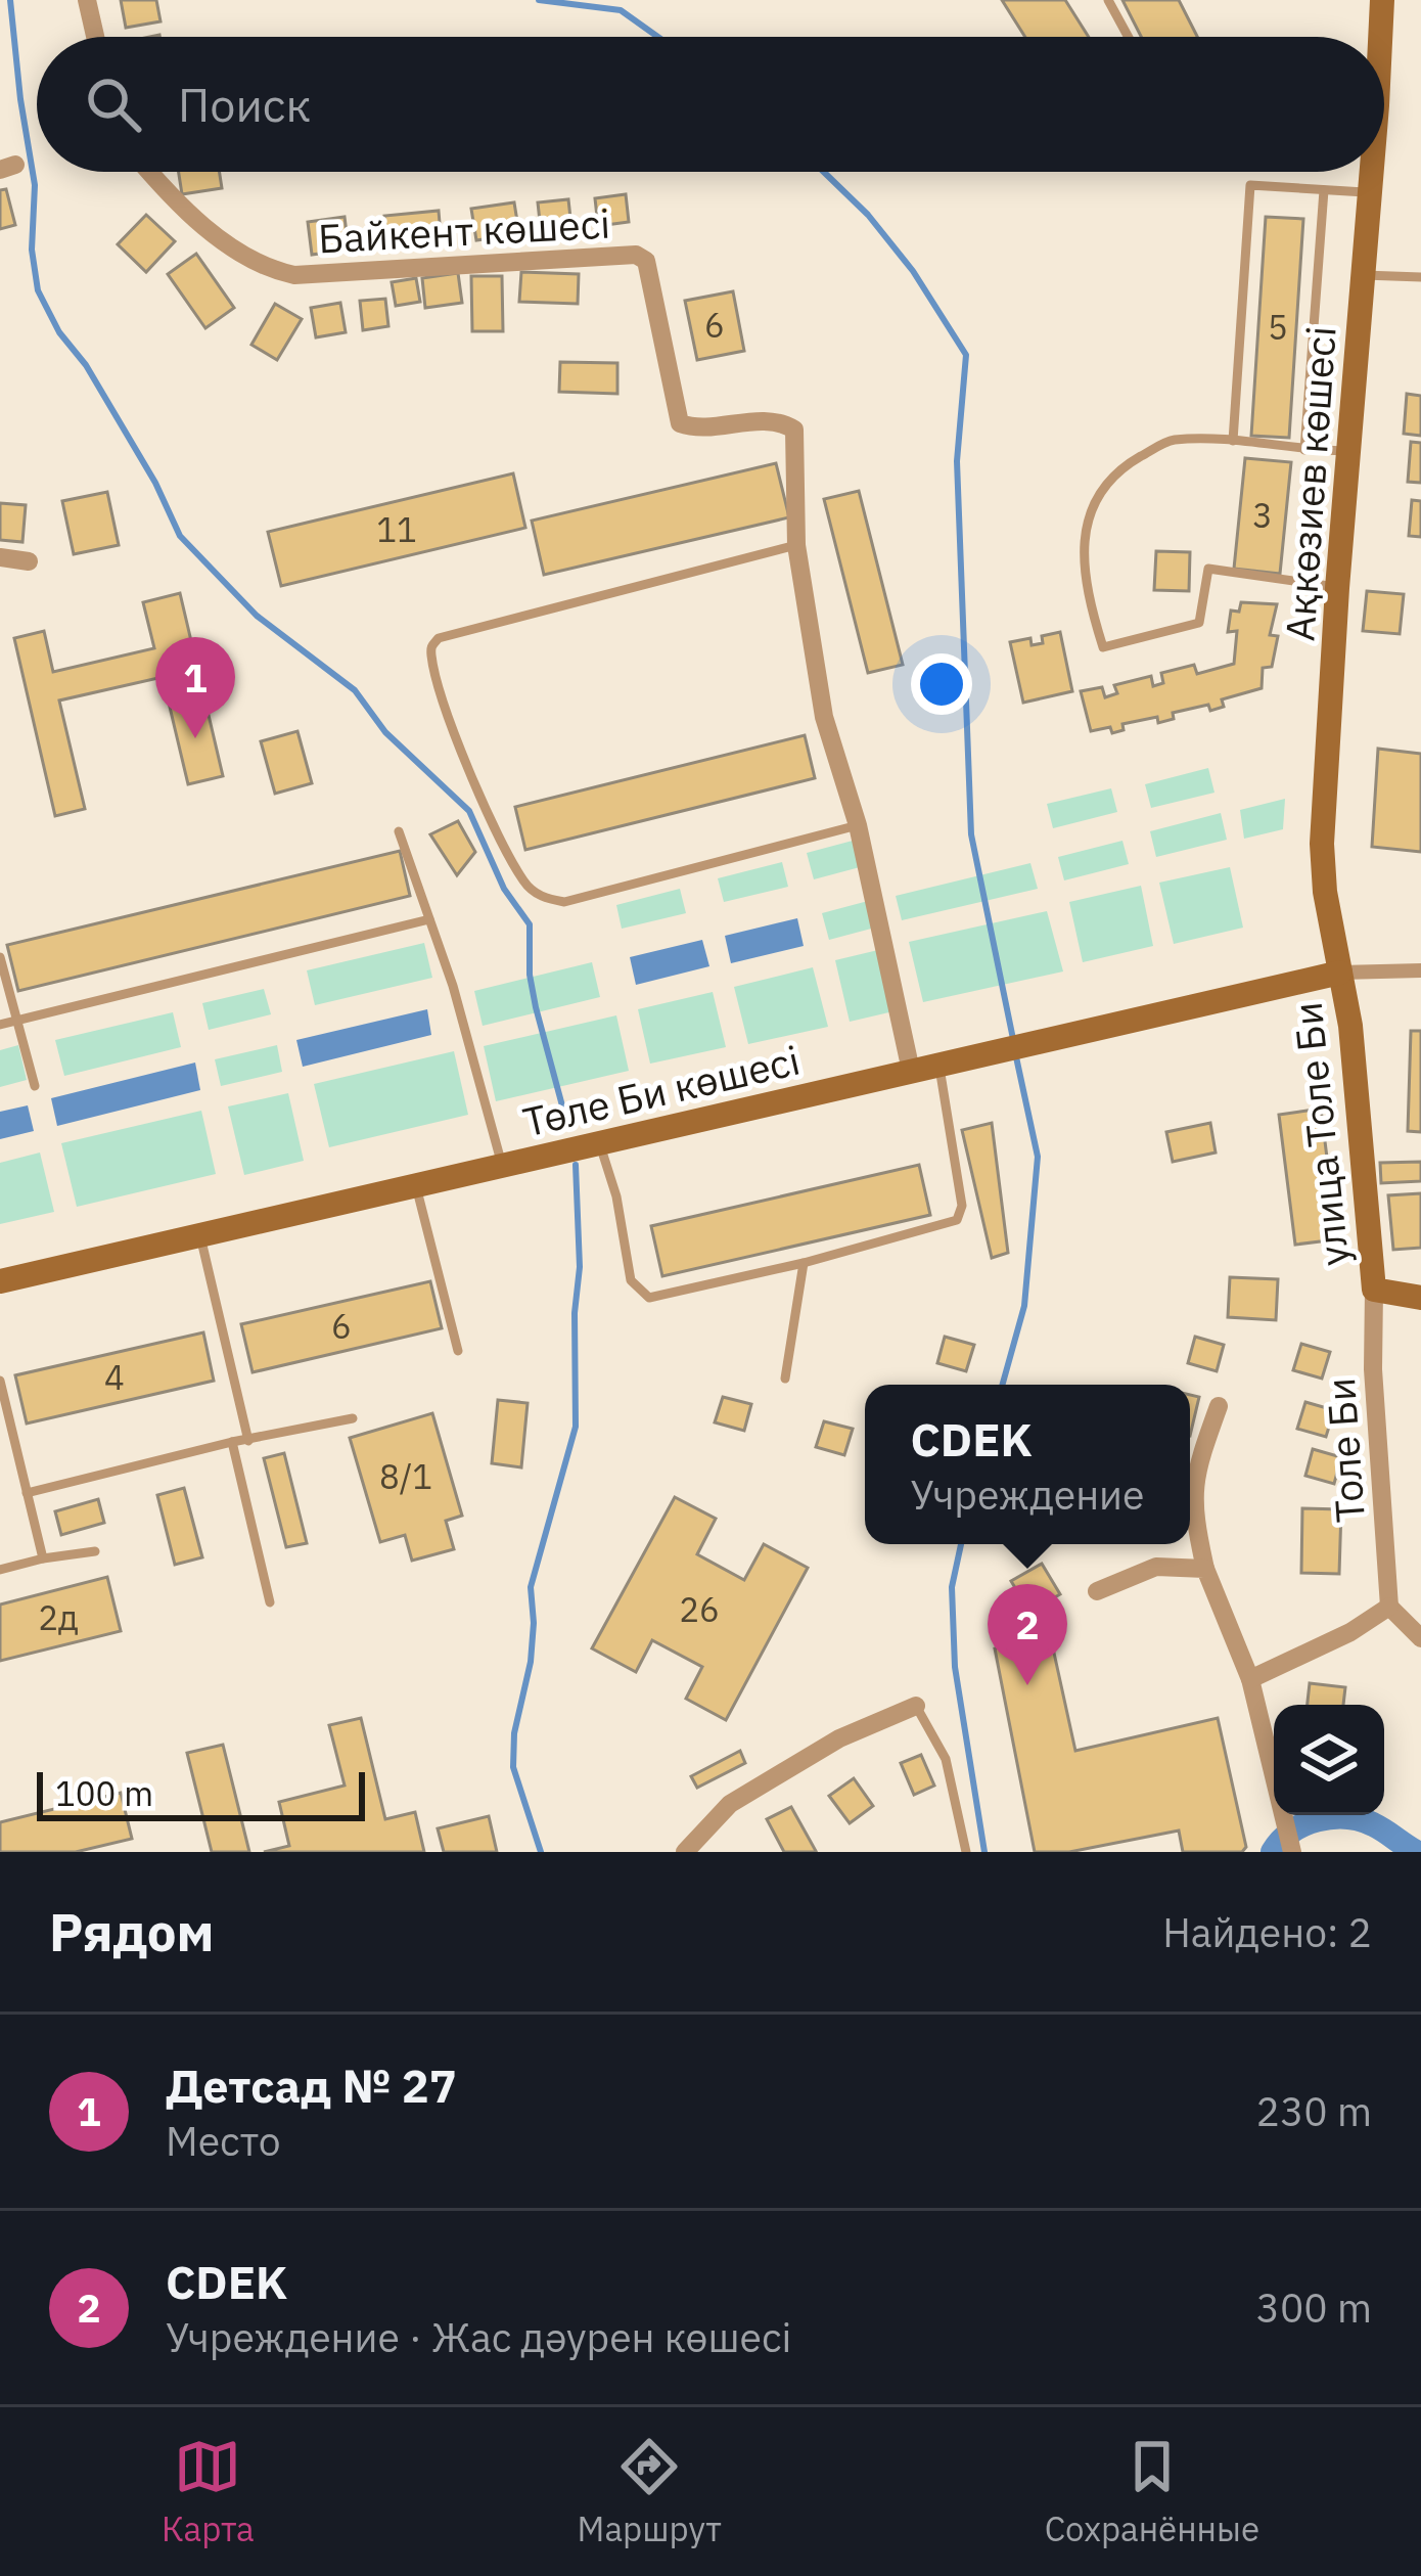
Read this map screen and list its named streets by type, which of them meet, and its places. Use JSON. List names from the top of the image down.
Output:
{
  "streets": {
    "main road": ["Ақкөзиев көшесі", "Төле Би көшесі", "улица Толе Би"],
    "street": ["Байкент көшесі", "Толе Би"]
  },
  "crossings": [
    ["Байкент көшесі", "Төле Би көшесі"],
    ["Ақкөзиев көшесі", "Төле Би көшесі"],
    ["Ақкөзиев көшесі", "улица Толе Би"],
    ["Төле Би көшесі", "улица Толе Би"],
    ["улица Толе Би", "Толе Би"]
  ],
  "house_numbers": [
    "6",
    "5",
    "3",
    "11",
    "6",
    "4",
    "8/1",
    "26",
    "2д"
  ],
  "scale_bar": "100 m",
  "page": {
    "search": "Поиск",
    "pins": ["1", "2"],
    "popup": ["CDEK", "Учреждение"],
    "scale": "100 m",
    "heading": ["Рядом", "Найдено: 2"],
    "list": [
      {
        "mark": "1",
        "name": "Детсад № 27",
        "note": "Место",
        "value": "230 m"
      },
      {
        "mark": "2",
        "name": "CDEK",
        "note": "Учреждение · Жас дәурен көшесі",
        "value": "300 m"
      }
    ],
    "nav": ["Карта", "Маршрут", "Сохранённые"]
  }
}
